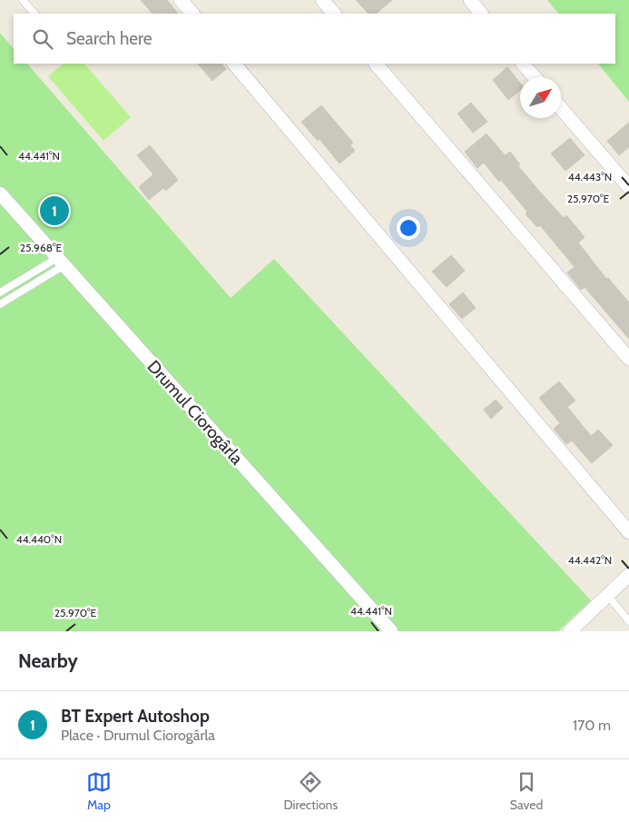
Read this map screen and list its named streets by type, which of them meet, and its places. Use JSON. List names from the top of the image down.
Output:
{
  "streets": {
    "street": ["Drumul Ciorogârla"]
  },
  "north": "top right",
  "page": {
    "search": "Search here",
    "pins": "1",
    "heading": "Nearby",
    "list": [
      {
        "mark": "1",
        "name": "BT Expert Autoshop",
        "note": "Place · Drumul Ciorogârla",
        "value": "170 m"
      }
    ],
    "nav": ["Map", "Directions", "Saved"]
  },
  "coordinates": [
    "44.441°N",
    "44.443°N",
    "25.970°E",
    "25.968°E",
    "44.440°N",
    "44.442°N"
  ]
}
